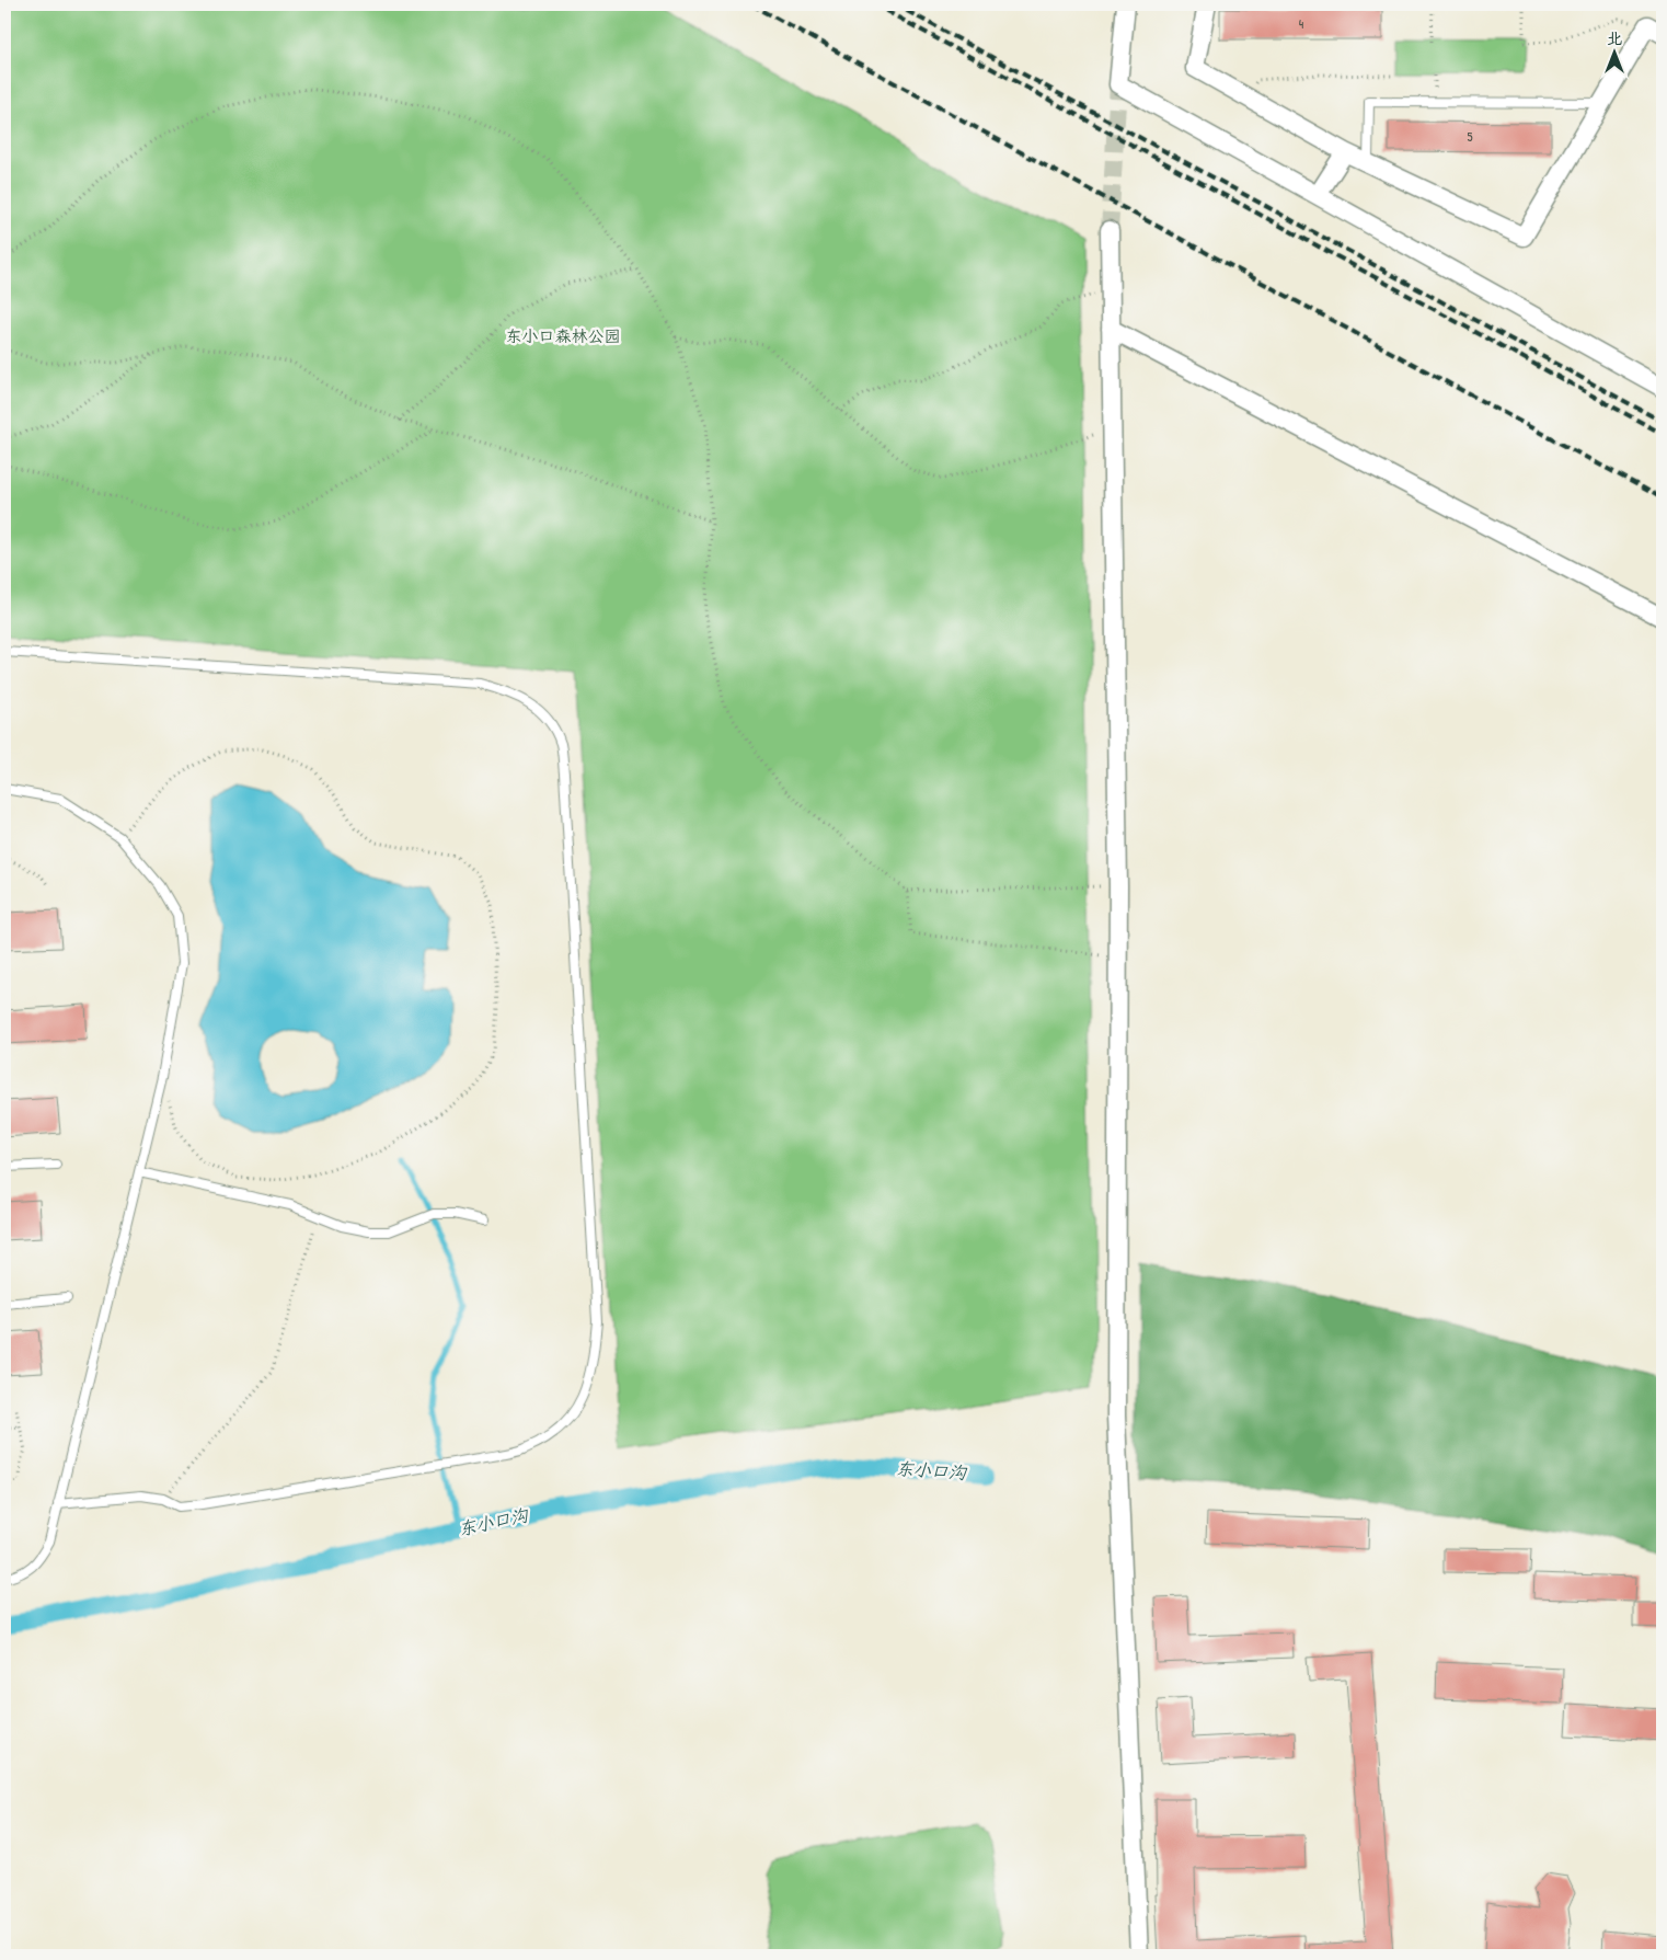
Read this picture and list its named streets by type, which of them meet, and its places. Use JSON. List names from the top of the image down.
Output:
{
  "water": ["东小口沟"],
  "parks": ["东小口森林公园"],
  "house_numbers": ["4", "5"],
  "north": "top"
}
